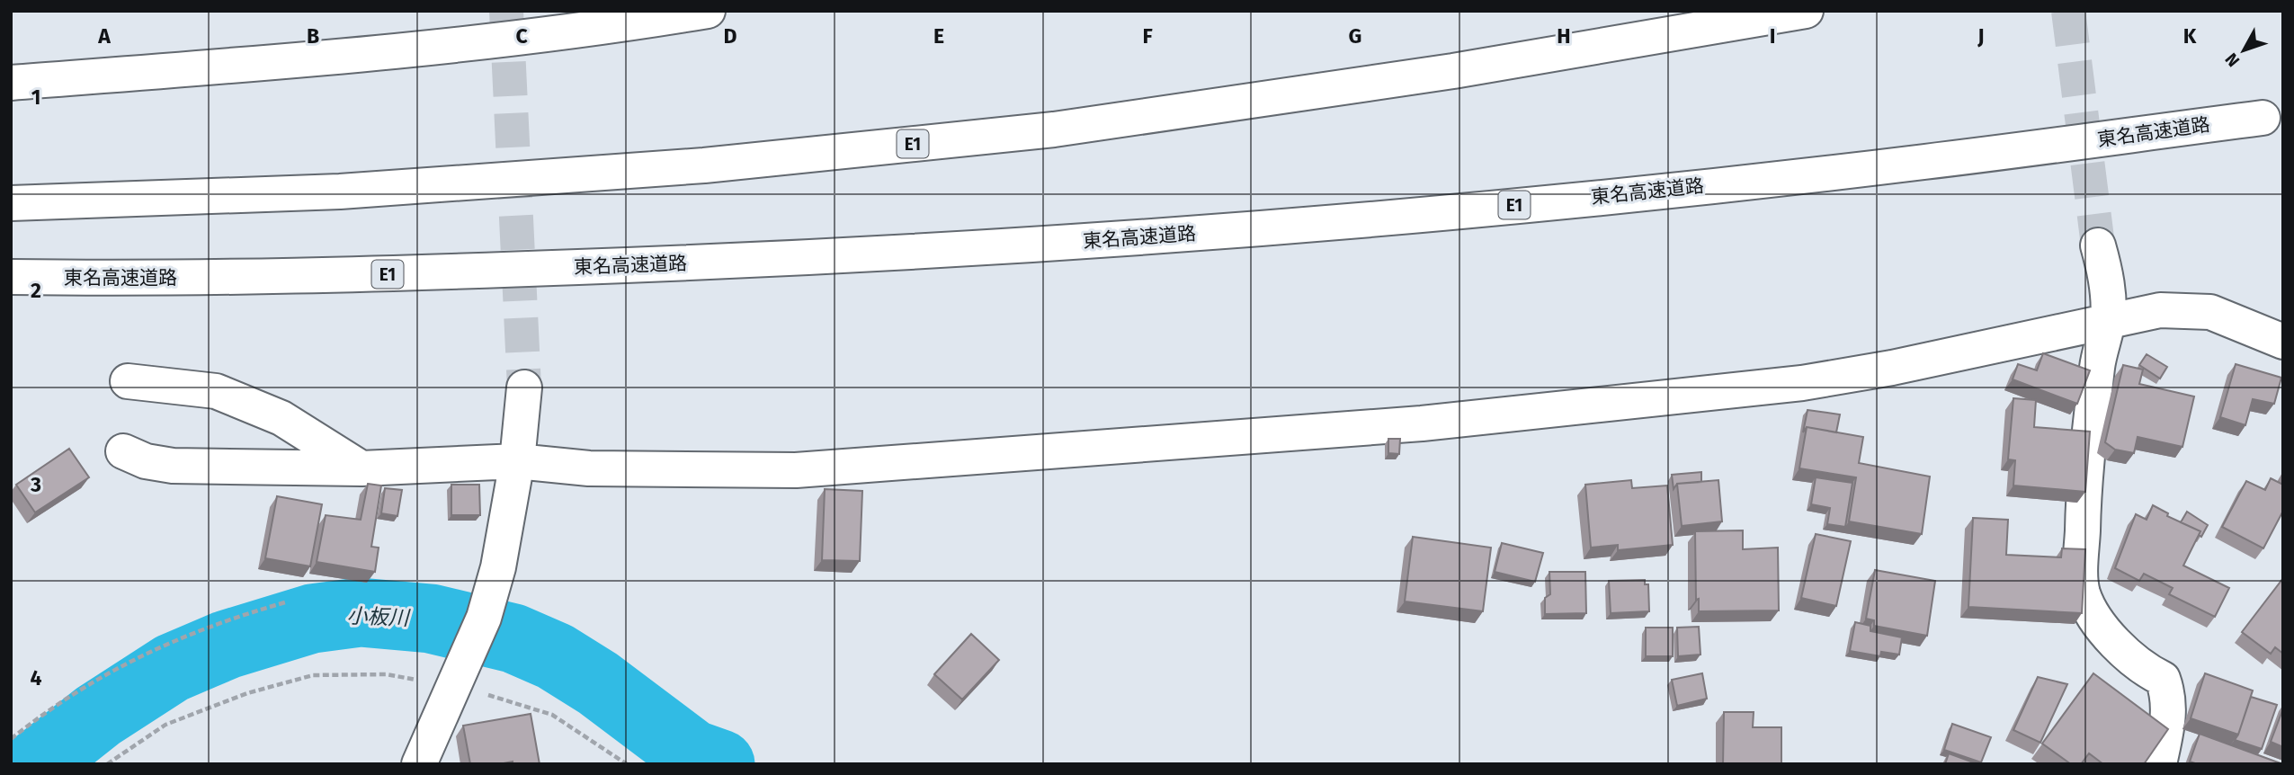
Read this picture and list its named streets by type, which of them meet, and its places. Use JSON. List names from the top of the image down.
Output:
{
  "streets": {
    "main road": ["東名高速道路", "E1"]
  },
  "water": ["小板川"],
  "north": "bottom left",
  "grid": {
    "columns": [
      "A",
      "B",
      "C",
      "D",
      "E",
      "F",
      "G",
      "H",
      "I",
      "J",
      "K"
    ],
    "rows": [
      "1",
      "2",
      "3",
      "4"
    ]
  }
}
